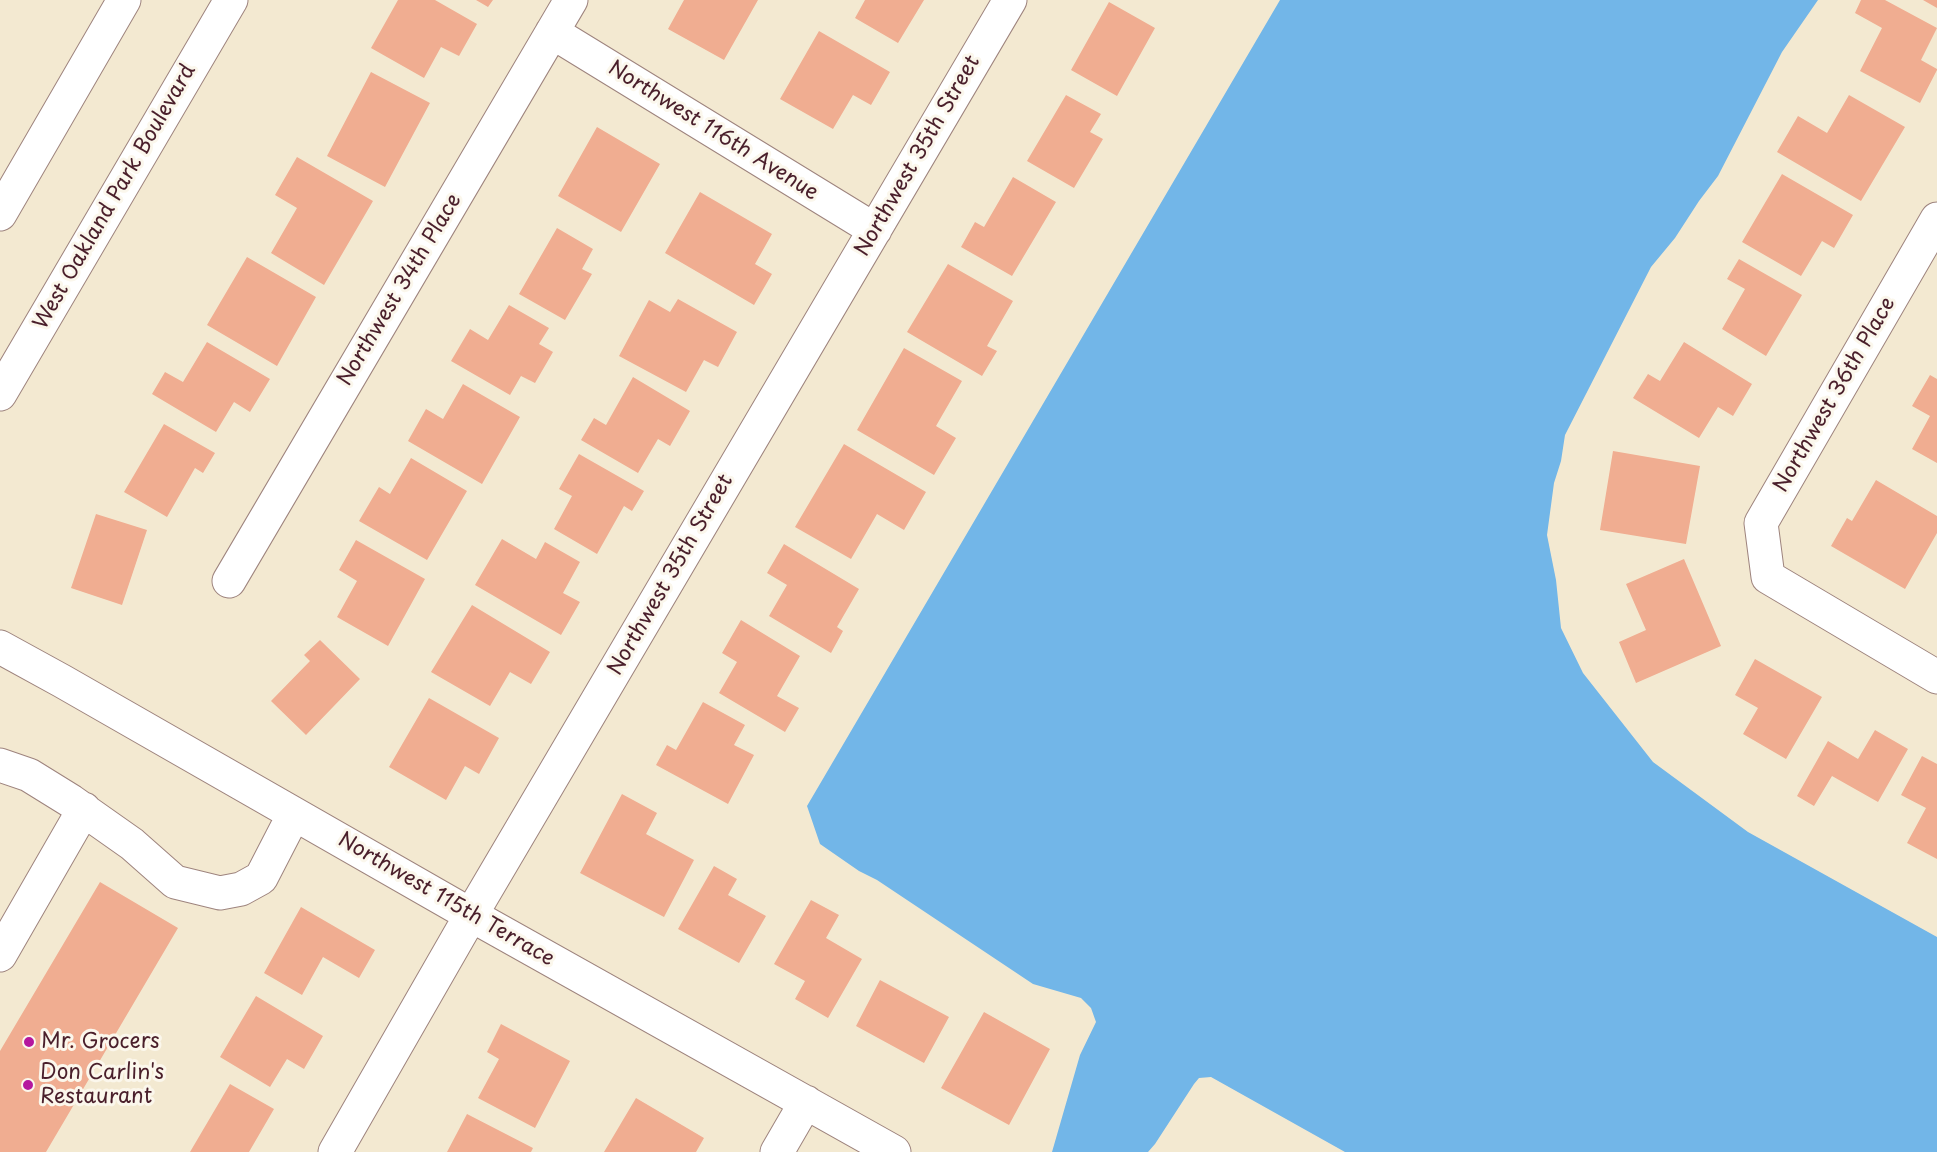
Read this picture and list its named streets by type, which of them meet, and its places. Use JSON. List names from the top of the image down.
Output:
{
  "streets": {
    "street": [
      "Northwest 116th Avenue",
      "Northwest 35th Street",
      "West Oakland Park Boulevard",
      "Northwest 34th Place",
      "Northwest 36th Place",
      "Northwest 115th Terrace"
    ]
  },
  "crossings": [
    ["Northwest 116th Avenue", "Northwest 35th Street"],
    ["Northwest 116th Avenue", "Northwest 34th Place"],
    ["Northwest 35th Street", "Northwest 115th Terrace"]
  ],
  "places": ["Mr. Grocers", "Don Carlin's Restaurant"]
}
